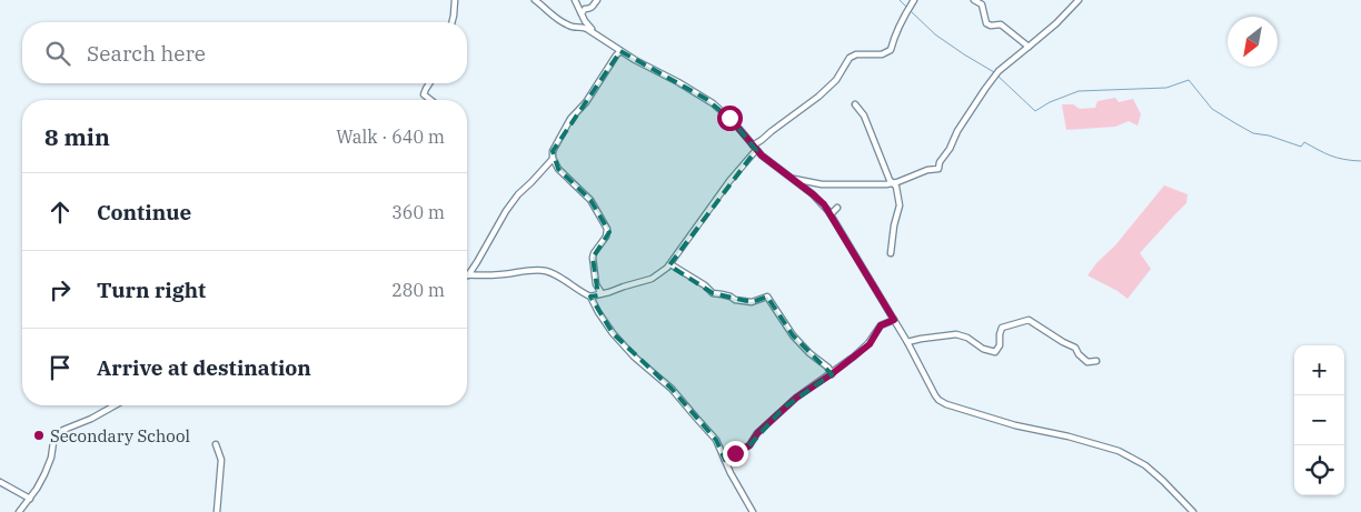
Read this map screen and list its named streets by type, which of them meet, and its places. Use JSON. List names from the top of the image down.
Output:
{
  "places": ["Secondary School"],
  "north": "bottom left",
  "page": {
    "search": "Search here",
    "heading": ["8 min", "Walk · 640 m"],
    "list": [
      ["Continue", "360 m"],
      ["Turn right", "280 m"],
      "Arrive at destination"
    ],
    "map_buttons": ["+", "−"]
  }
}
